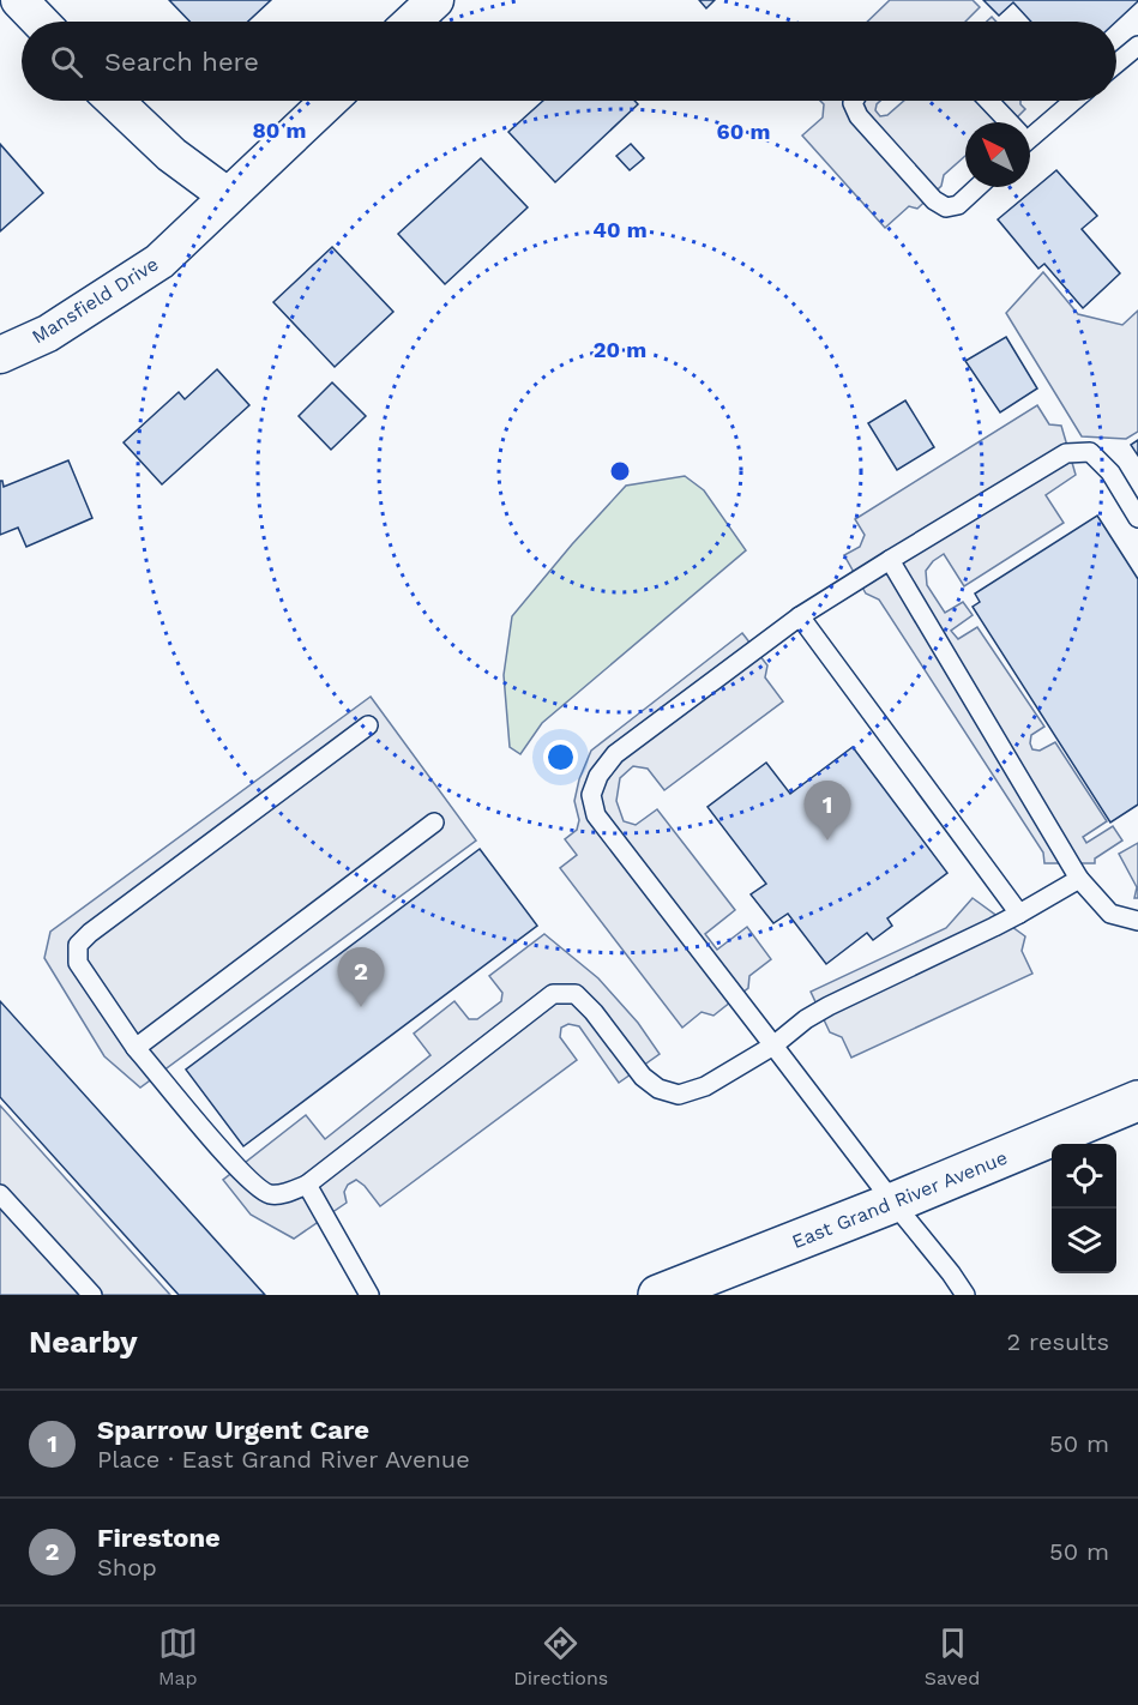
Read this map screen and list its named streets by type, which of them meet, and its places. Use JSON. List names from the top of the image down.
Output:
{
  "streets": {
    "main road": ["East Grand River Avenue"],
    "street": ["Mansfield Drive"]
  },
  "north": "top left",
  "page": {
    "search": "Search here",
    "pins": ["1", "2"],
    "heading": ["Nearby", "2 results"],
    "list": [
      {
        "mark": "1",
        "name": "Sparrow Urgent Care",
        "note": "Place · East Grand River Avenue",
        "value": "50 m"
      },
      {
        "mark": "2",
        "name": "Firestone",
        "note": "Shop",
        "value": "50 m"
      }
    ],
    "nav": ["Map", "Directions", "Saved"]
  },
  "rings": [
    "80 m",
    "60 m",
    "40 m",
    "20 m"
  ]
}
